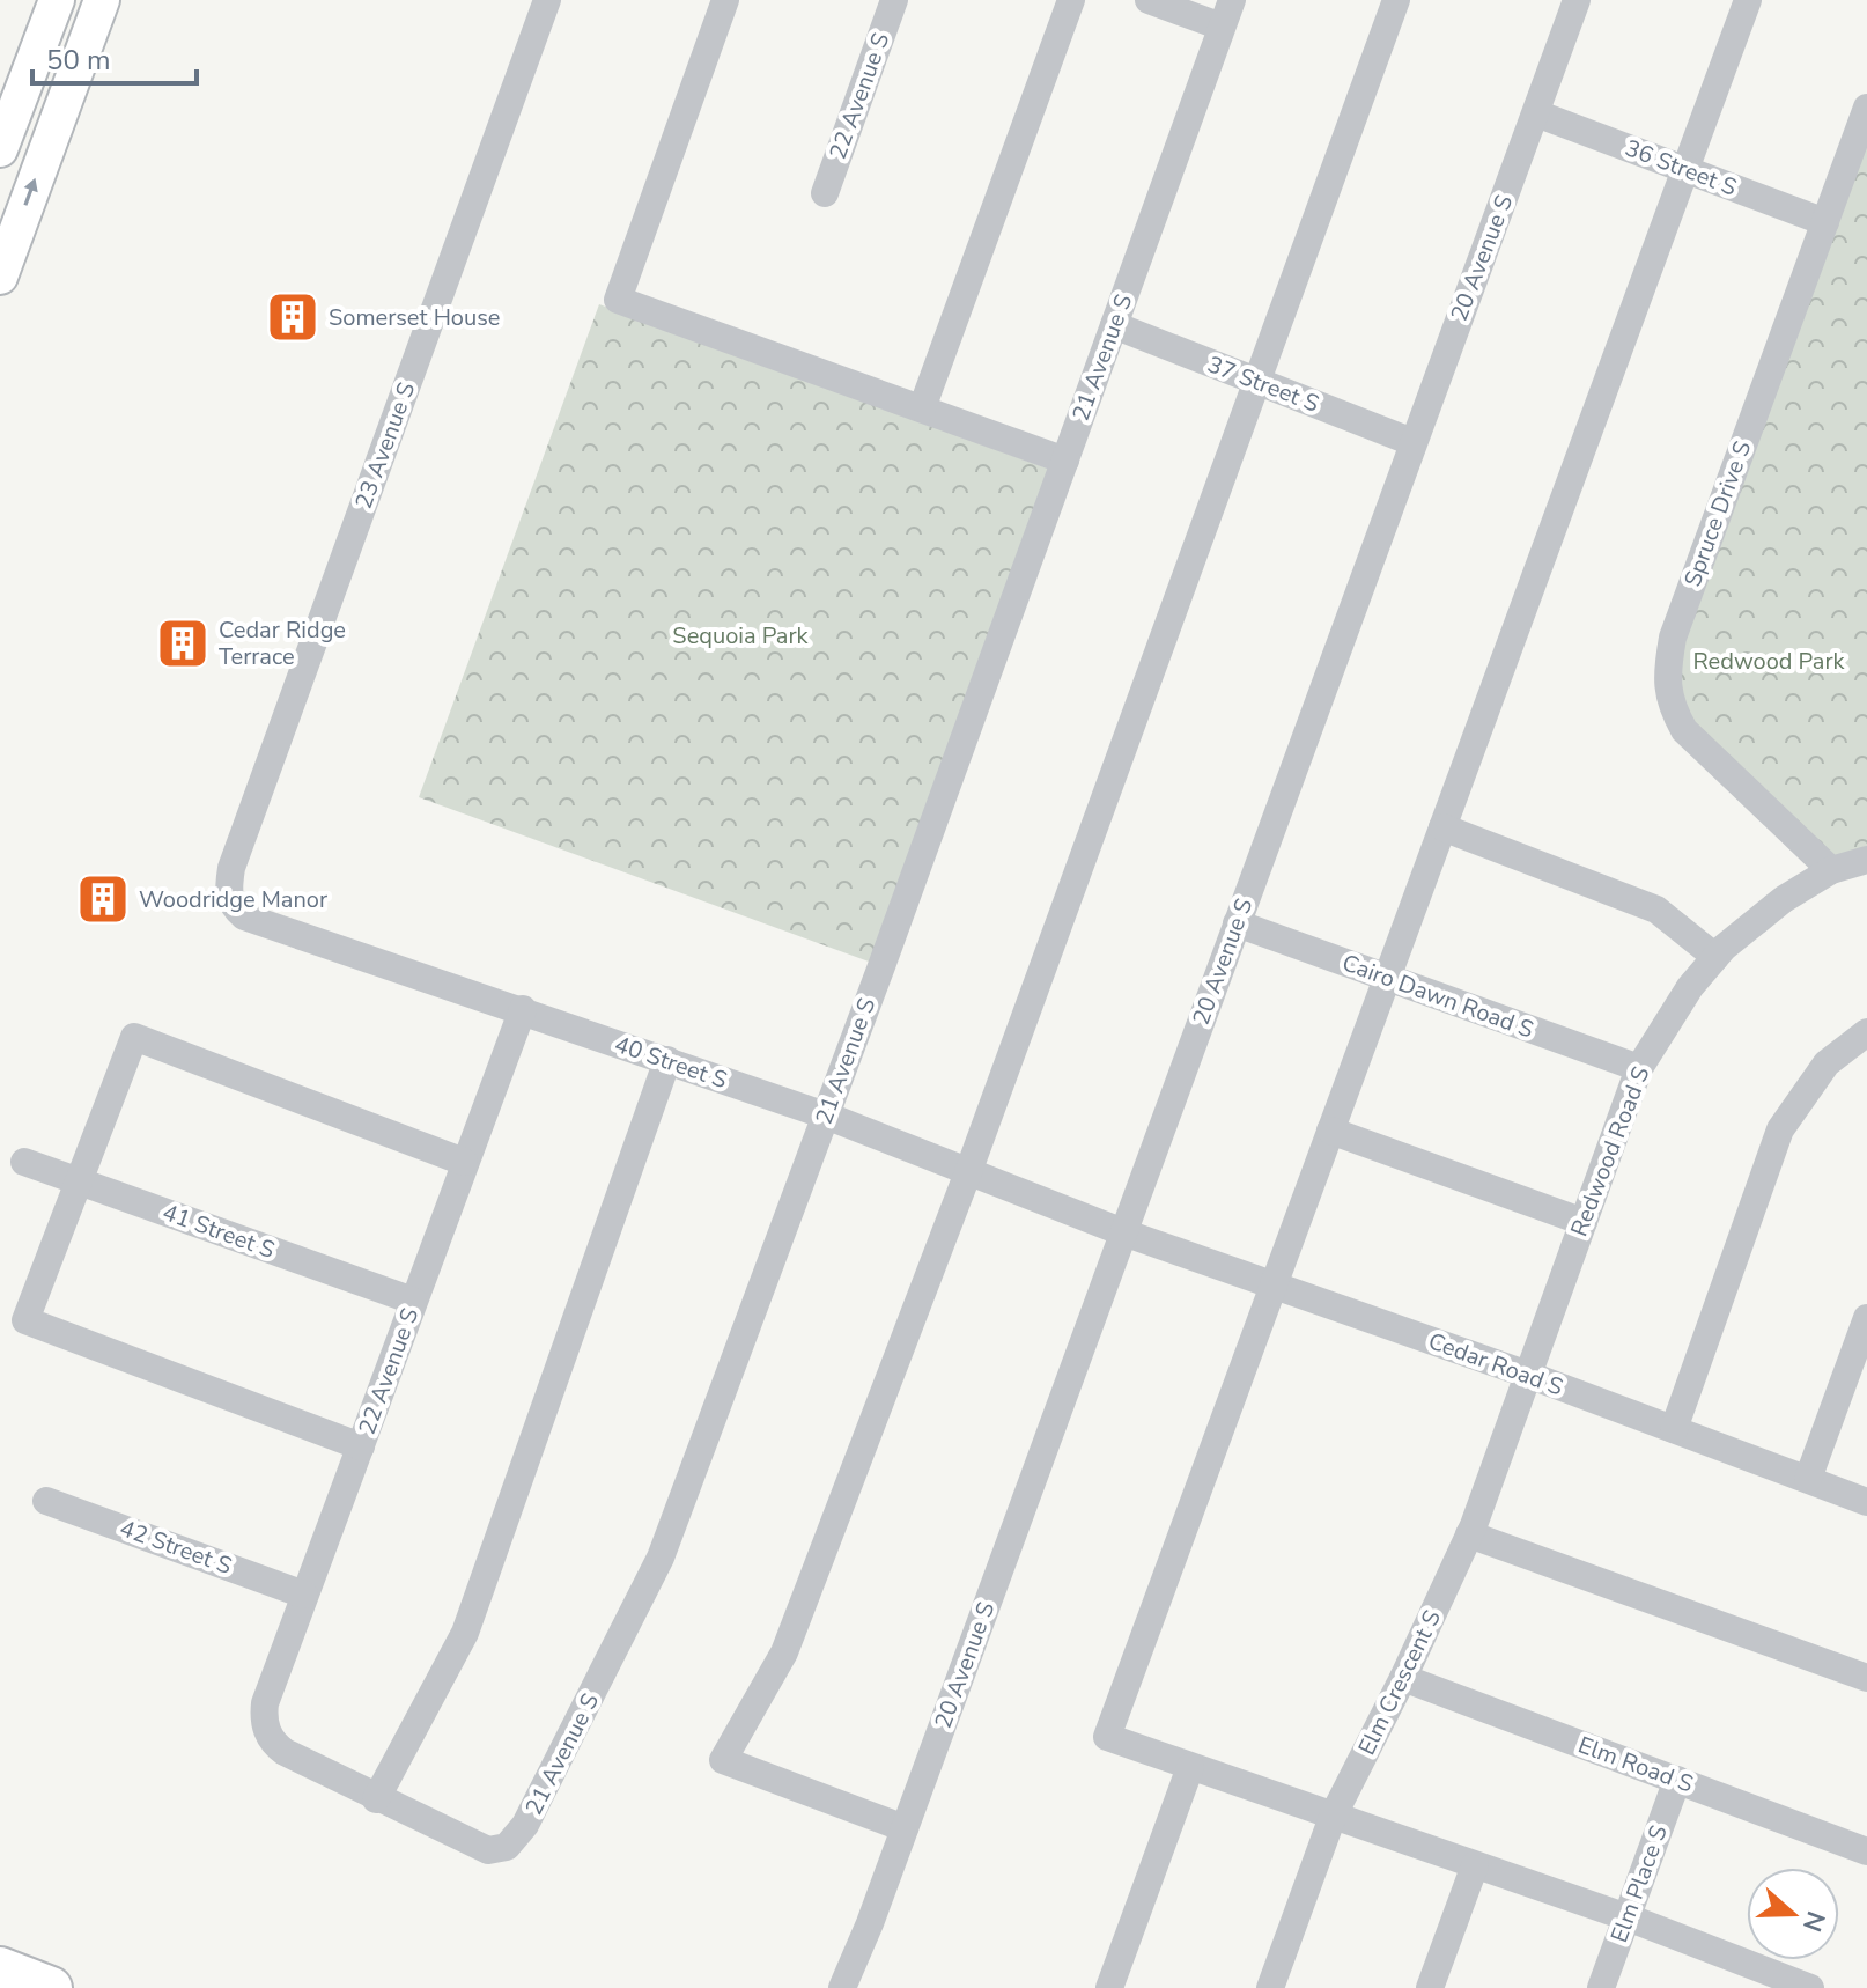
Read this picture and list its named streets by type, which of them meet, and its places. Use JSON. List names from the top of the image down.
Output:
{
  "streets": {
    "street": [
      "22 Avenue S",
      "36 Street S",
      "20 Avenue S",
      "21 Avenue S",
      "37 Street S",
      "23 Avenue S",
      "Spruce Drive S",
      "Cairo Dawn Road S",
      "40 Street S",
      "Redwood Road S",
      "41 Street S",
      "Cedar Road S",
      "42 Street S",
      "Elm Crescent S",
      "Elm Road S",
      "Elm Place S"
    ]
  },
  "crossings": [
    ["22 Avenue S", "21 Avenue S"],
    ["22 Avenue S", "40 Street S"],
    ["22 Avenue S", "41 Street S"],
    ["22 Avenue S", "42 Street S"],
    ["36 Street S", "20 Avenue S"],
    ["36 Street S", "Spruce Drive S"],
    ["20 Avenue S", "37 Street S"],
    ["20 Avenue S", "Cairo Dawn Road S"],
    ["20 Avenue S", "40 Street S"],
    ["20 Avenue S", "Cedar Road S"],
    ["21 Avenue S", "37 Street S"],
    ["21 Avenue S", "40 Street S"],
    ["23 Avenue S", "40 Street S"],
    ["Spruce Drive S", "Redwood Road S"],
    ["Cairo Dawn Road S", "Redwood Road S"],
    ["40 Street S", "Cedar Road S"],
    ["Redwood Road S", "Cedar Road S"],
    ["Redwood Road S", "Elm Crescent S"],
    ["Cedar Road S", "Elm Crescent S"],
    ["Elm Crescent S", "Elm Road S"],
    ["Elm Road S", "Elm Place S"]
  ],
  "parks": ["Sequoia Park", "Redwood Park"],
  "places": {
    "building": ["Somerset House", "Cedar Ridge Terrace", "Woodridge Manor"]
  },
  "scale_bar": "50 m",
  "north": "right"
}
